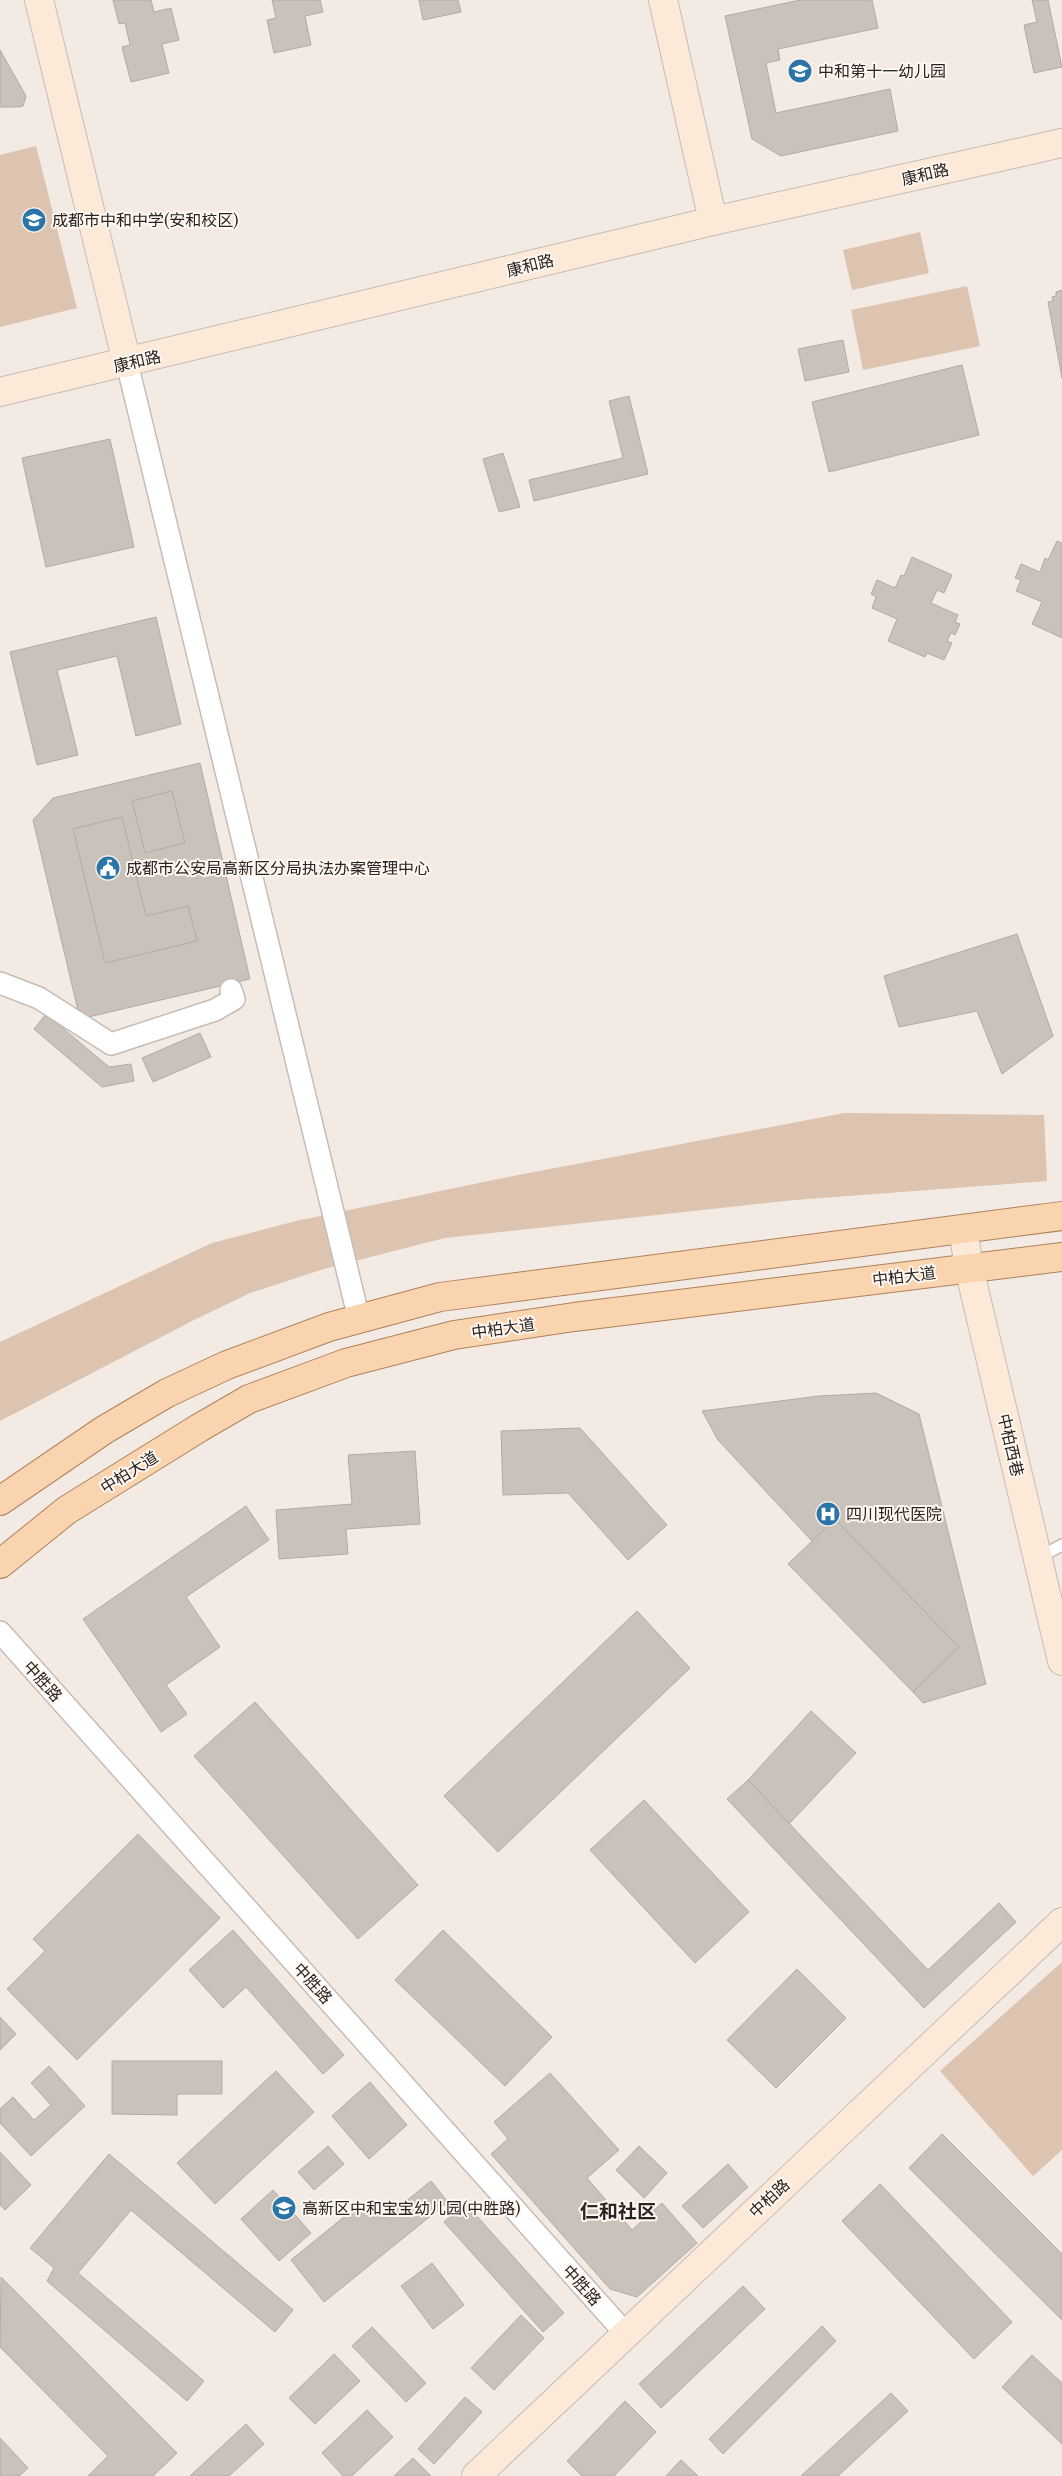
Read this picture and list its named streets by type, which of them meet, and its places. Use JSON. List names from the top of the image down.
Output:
{
  "streets": {
    "main road": ["中柏大道"],
    "street": [
      "康和路",
      "中柏西巷",
      "中胜路",
      "中柏路"
    ]
  },
  "crossings": [
    ["中柏大道", "中柏西巷"],
    ["中胜路", "中柏路"]
  ],
  "districts": ["仁和社区"],
  "places": {
    "school or university": ["中和第十一幼儿园", "成都市中和中学(安和校区)", "高新区中和宝宝幼儿园(中胜路)"],
    "public building": ["成都市公安局高新区分局执法办案管理中心"],
    "hospital": ["四川现代医院"]
  }
}
